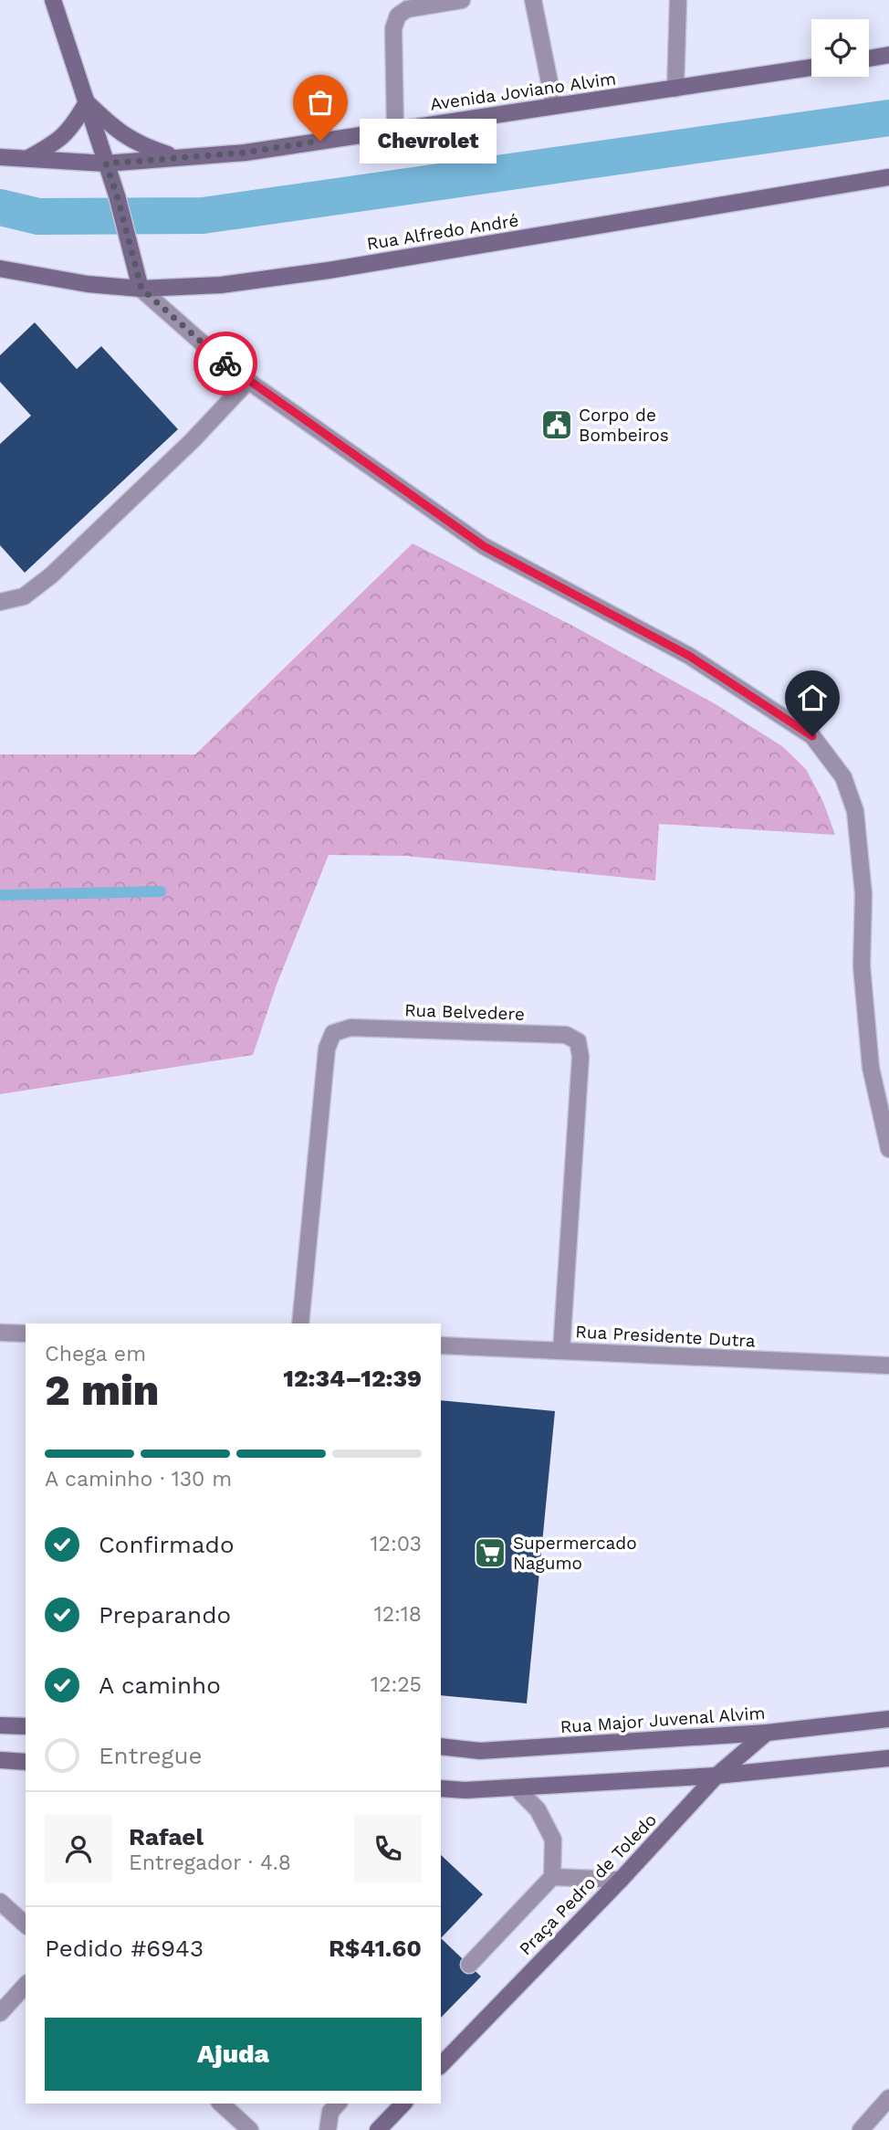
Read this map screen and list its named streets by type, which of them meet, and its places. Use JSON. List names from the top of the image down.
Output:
{
  "streets": {
    "main road": [
      "Avenida Joviano Alvim",
      "Rua Alfredo André",
      "Rua Major Juvenal Alvim",
      "Praça Pedro de Toledo"
    ],
    "street": ["Rua Belvedere", "Rua Presidente Dutra"]
  },
  "crossings": [
    ["Rua Belvedere", "Rua Presidente Dutra"],
    ["Rua Major Juvenal Alvim", "Praça Pedro de Toledo"]
  ],
  "places": {
    "other": ["Chevrolet"],
    "public building": ["Corpo de Bombeiros"],
    "supermarket": ["Supermercado Nagumo"]
  },
  "page": {
    "bubble": "Chevrolet",
    "heading": ["2 min", "Chega em", "12:34–12:39"],
    "panel": [
      "Rafael",
      "Entregador · 4.8",
      "Pedido #6943",
      "R$41.60"
    ],
    "bar": "A caminho · 130 m",
    "list": [
      ["Confirmado", "12:03"],
      ["Preparando", "12:18"],
      ["A caminho", "12:25"],
      "Entregue"
    ],
    "buttons": "Ajuda"
  }
}
